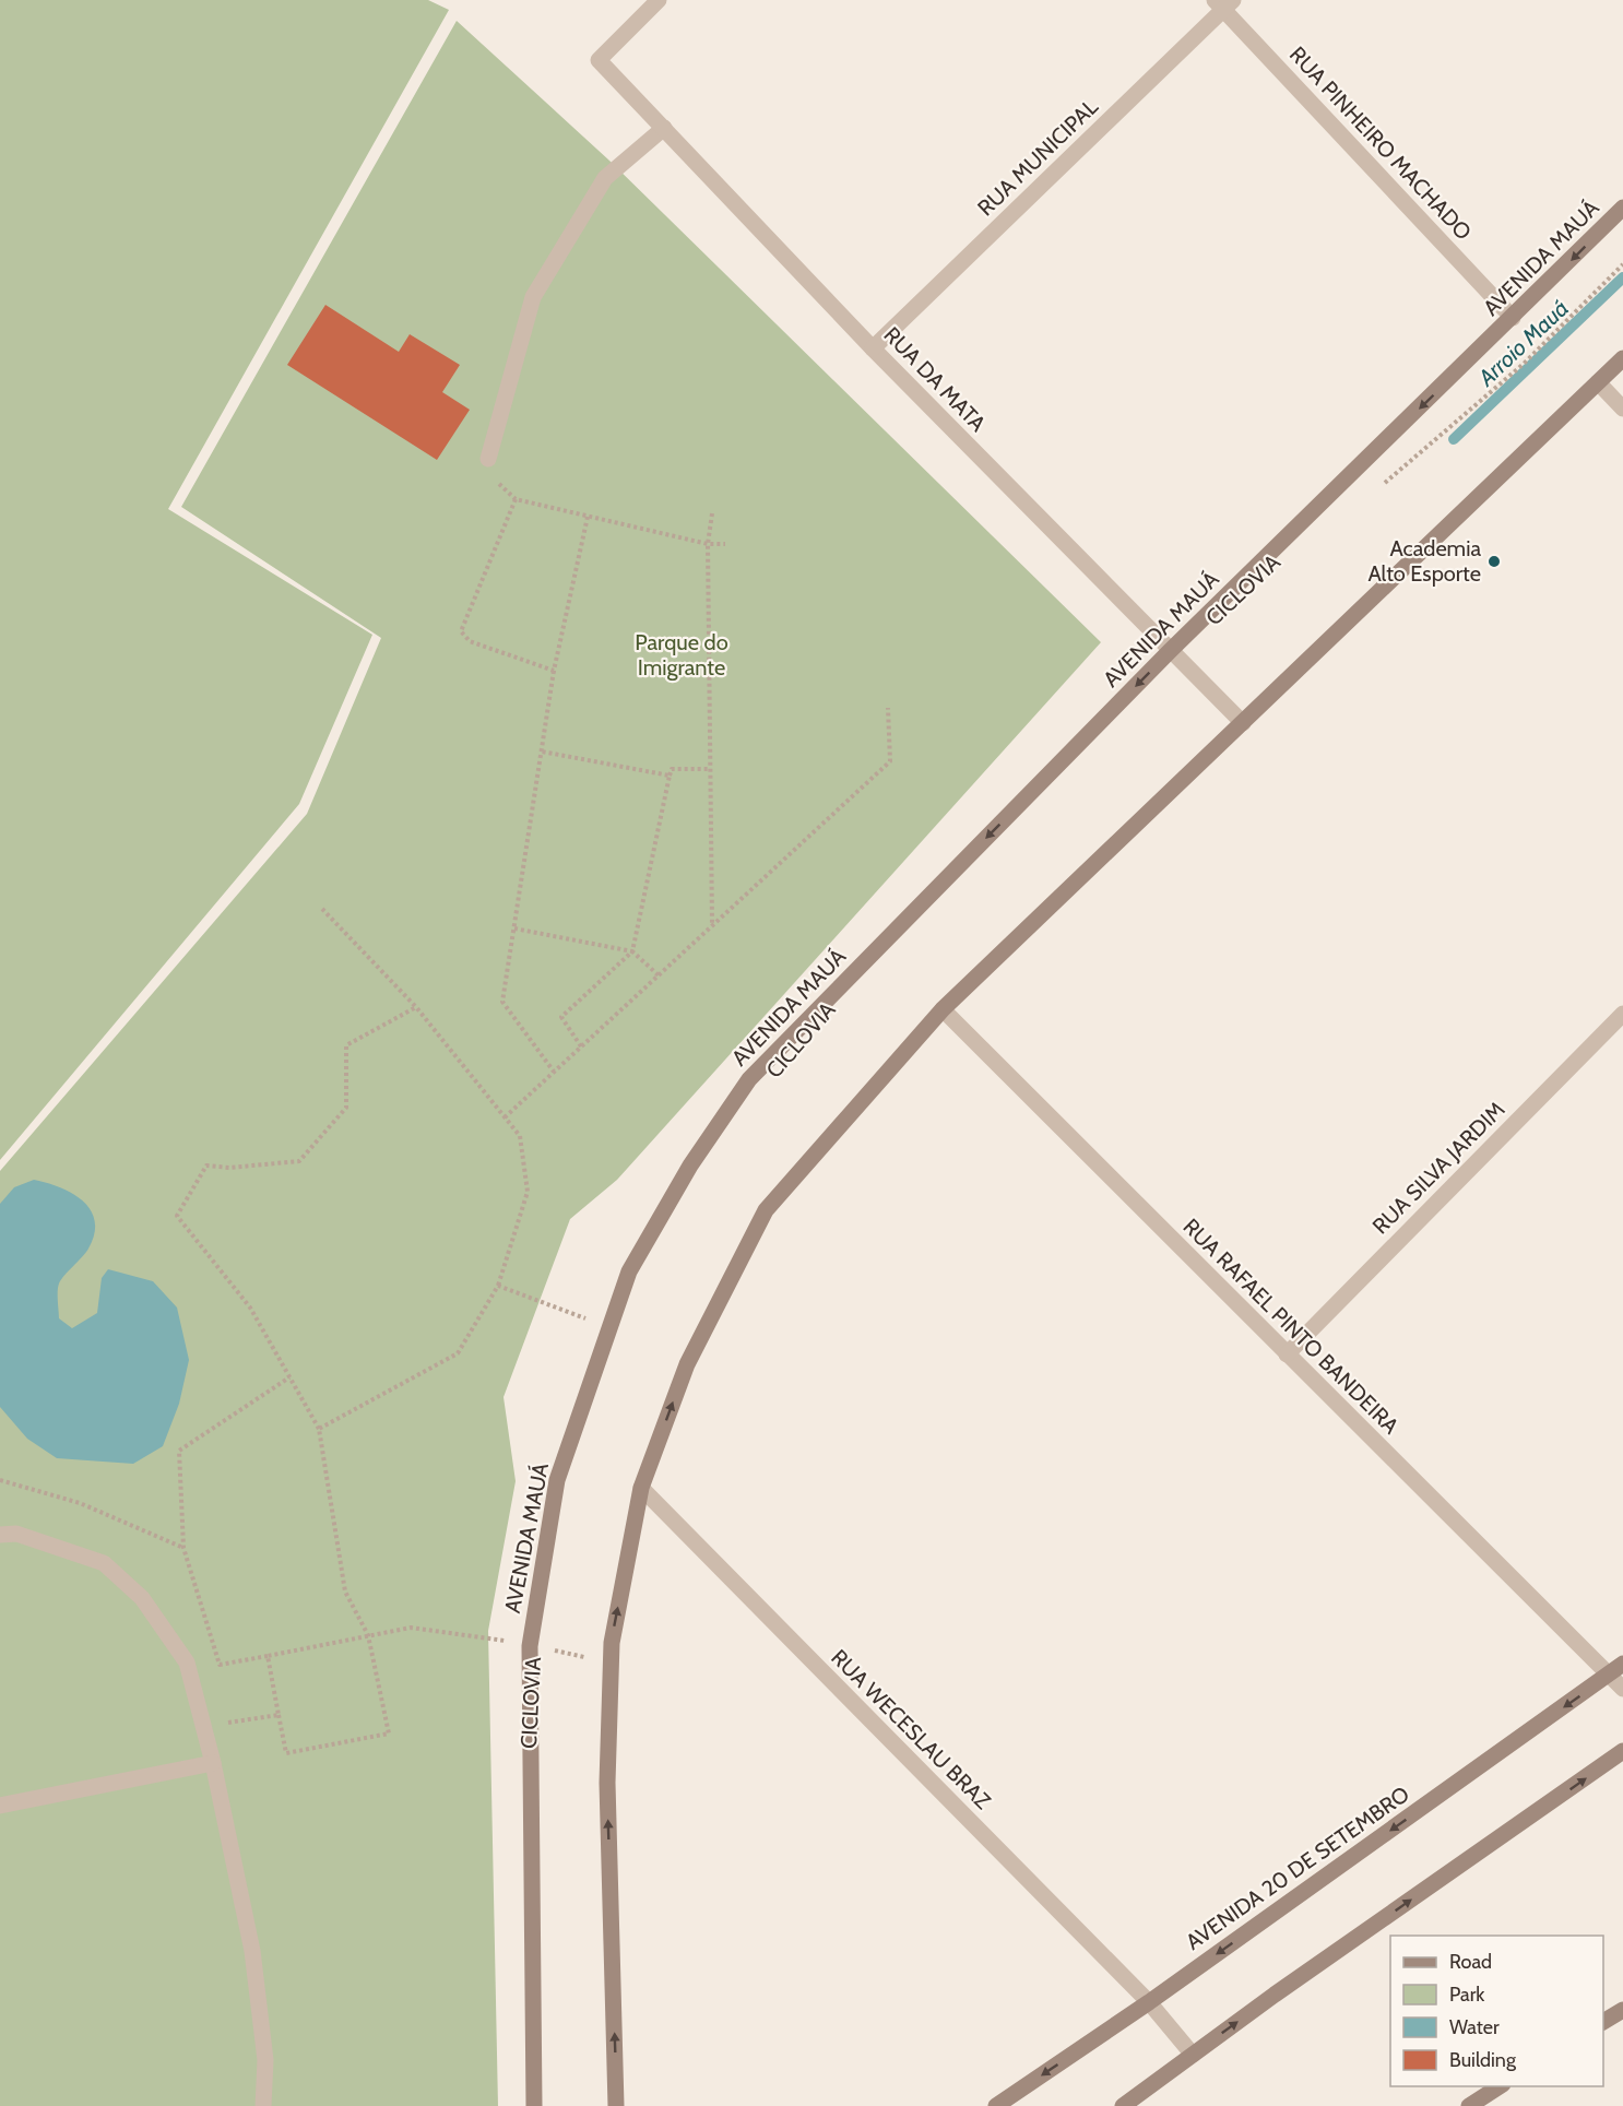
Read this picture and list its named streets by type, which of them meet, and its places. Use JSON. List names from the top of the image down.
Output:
{
  "streets": {
    "main road": ["AVENIDA MAUÁ", "AVENIDA 20 DE SETEMBRO"],
    "street": [
      "RUA PINHEIRO MACHADO",
      "RUA MUNICIPAL",
      "RUA DA MATA",
      "RUA SILVA JARDIM",
      "RUA RAFAEL PINTO BANDEIRA",
      "RUA WECESLAU BRAZ"
    ],
    "path": ["CICLOVIA"]
  },
  "crossings": [
    ["RUA PINHEIRO MACHADO", "RUA MUNICIPAL"],
    ["RUA PINHEIRO MACHADO", "AVENIDA MAUÁ"],
    ["RUA MUNICIPAL", "RUA DA MATA"],
    ["AVENIDA MAUÁ", "RUA DA MATA"],
    ["RUA SILVA JARDIM", "RUA RAFAEL PINTO BANDEIRA"],
    ["RUA RAFAEL PINTO BANDEIRA", "AVENIDA 20 DE SETEMBRO"],
    ["RUA WECESLAU BRAZ", "AVENIDA 20 DE SETEMBRO"]
  ],
  "water": ["Arroio Mauá"],
  "parks": ["Parque do Imigrante"],
  "places": ["Academia Alto Esporte"],
  "legend": [
    "Road",
    "Park",
    "Water",
    "Building"
  ]
}
